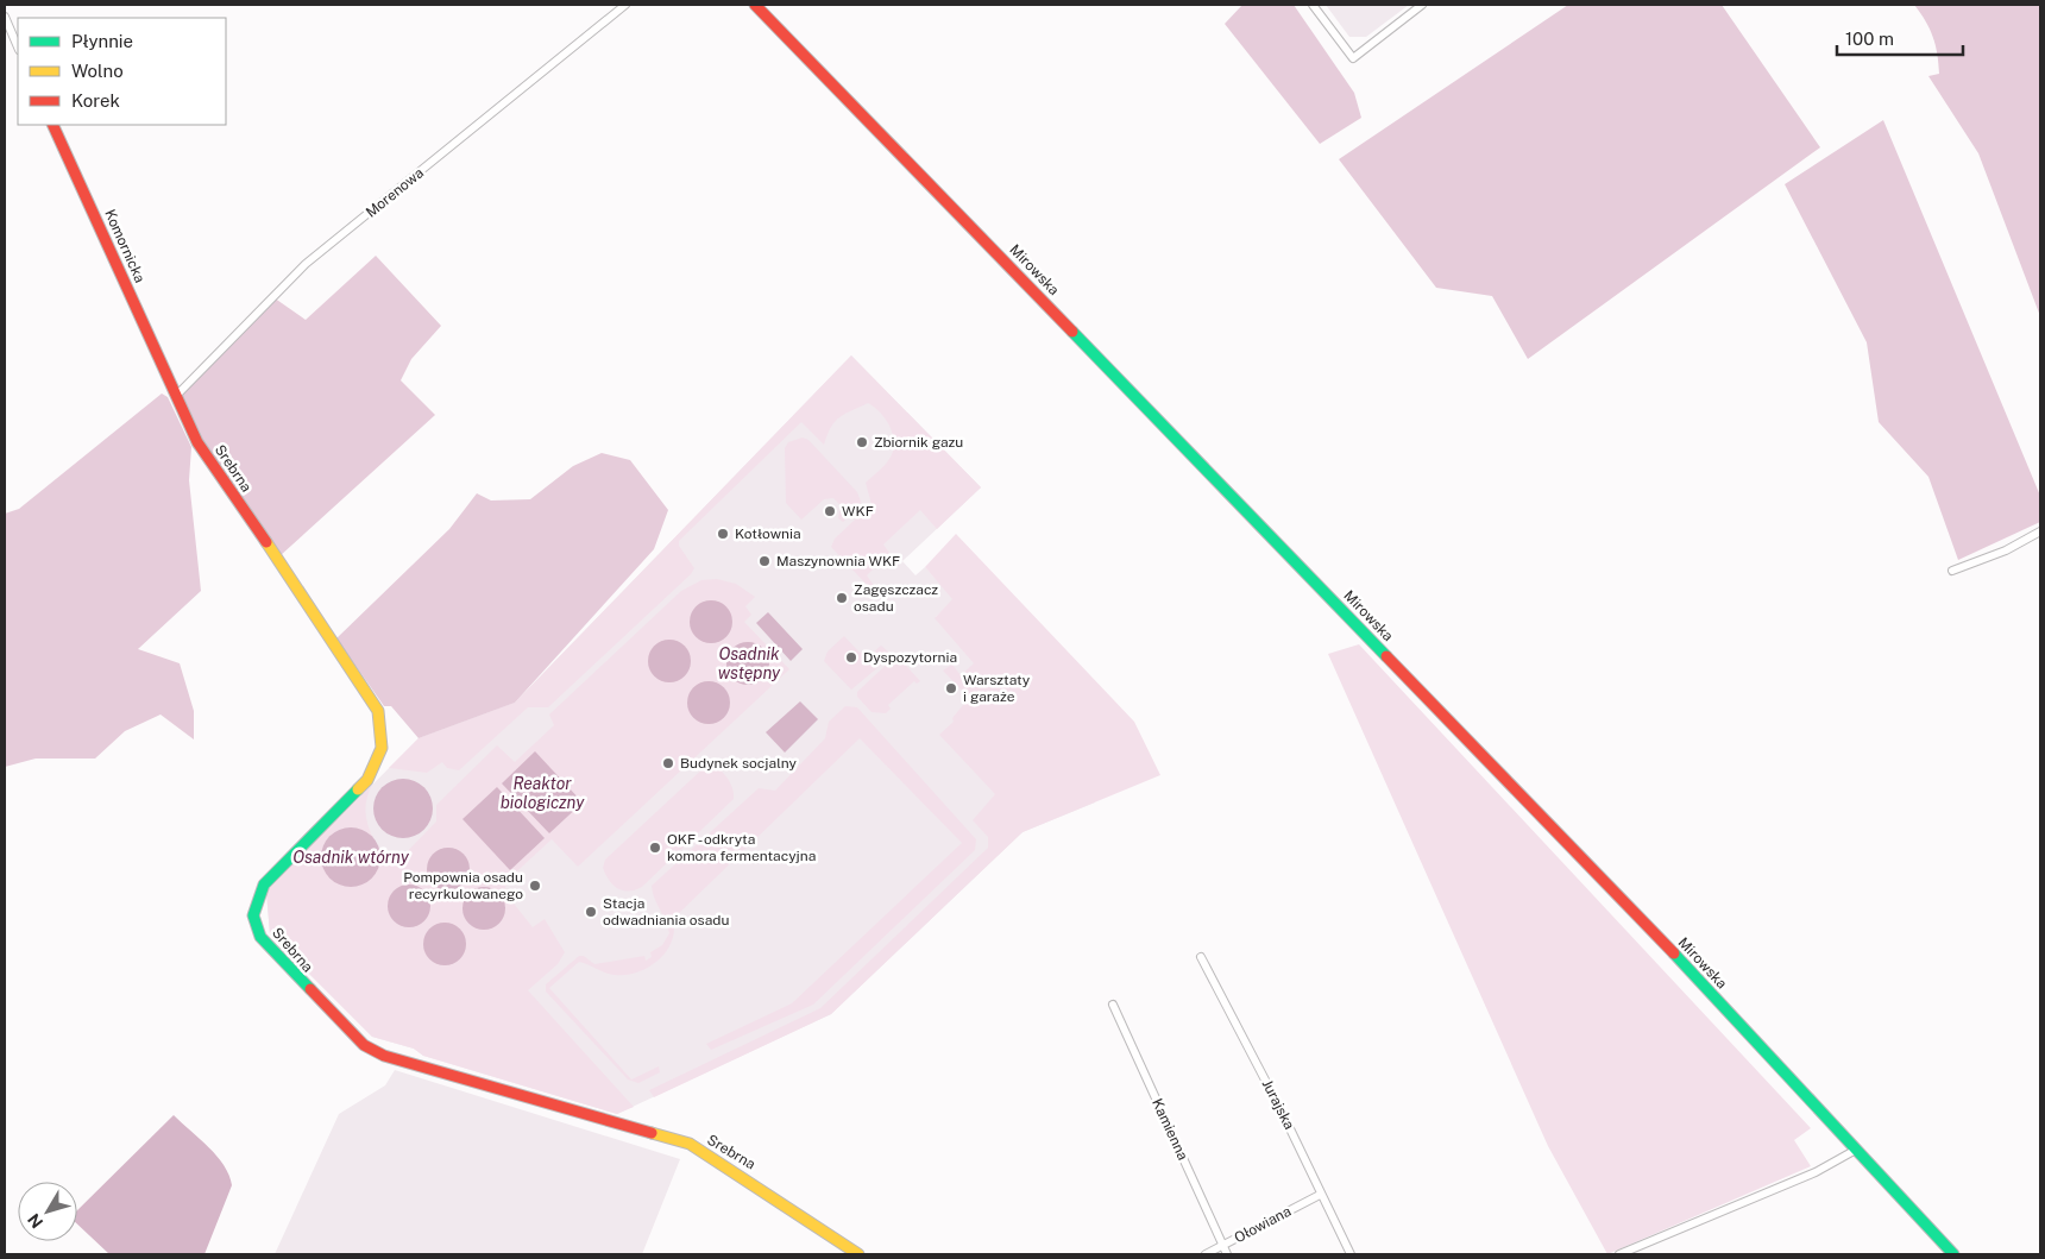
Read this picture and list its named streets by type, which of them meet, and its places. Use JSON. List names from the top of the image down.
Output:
{
  "streets": {
    "street": [
      "Morenowa",
      "Komornicka",
      "Mirowska",
      "Srebrna",
      "Jurajska",
      "Kamienna",
      "Ołowiana"
    ]
  },
  "crossings": [
    ["Morenowa", "Srebrna"],
    ["Komornicka", "Srebrna"],
    ["Jurajska", "Ołowiana"],
    ["Kamienna", "Ołowiana"]
  ],
  "water": ["Osadnik wstępny", "Reaktor biologiczny", "Osadnik wtórny"],
  "places": [
    "Zbiornik gazu",
    "WKF",
    "Kotłownia",
    "Maszynownia WKF",
    "Zagęszczacz osadu",
    "Dyspozytornia",
    "Warsztaty i garaże",
    "Budynek socjalny",
    "OKF - odkryta komora fermentacyjna",
    "Pompownia osadu recyrkulowanego",
    "Stacja odwadniania osadu"
  ],
  "legend": ["Płynnie", "Wolno", "Korek"],
  "scale_bar": "100 m",
  "north": "bottom left"
}
